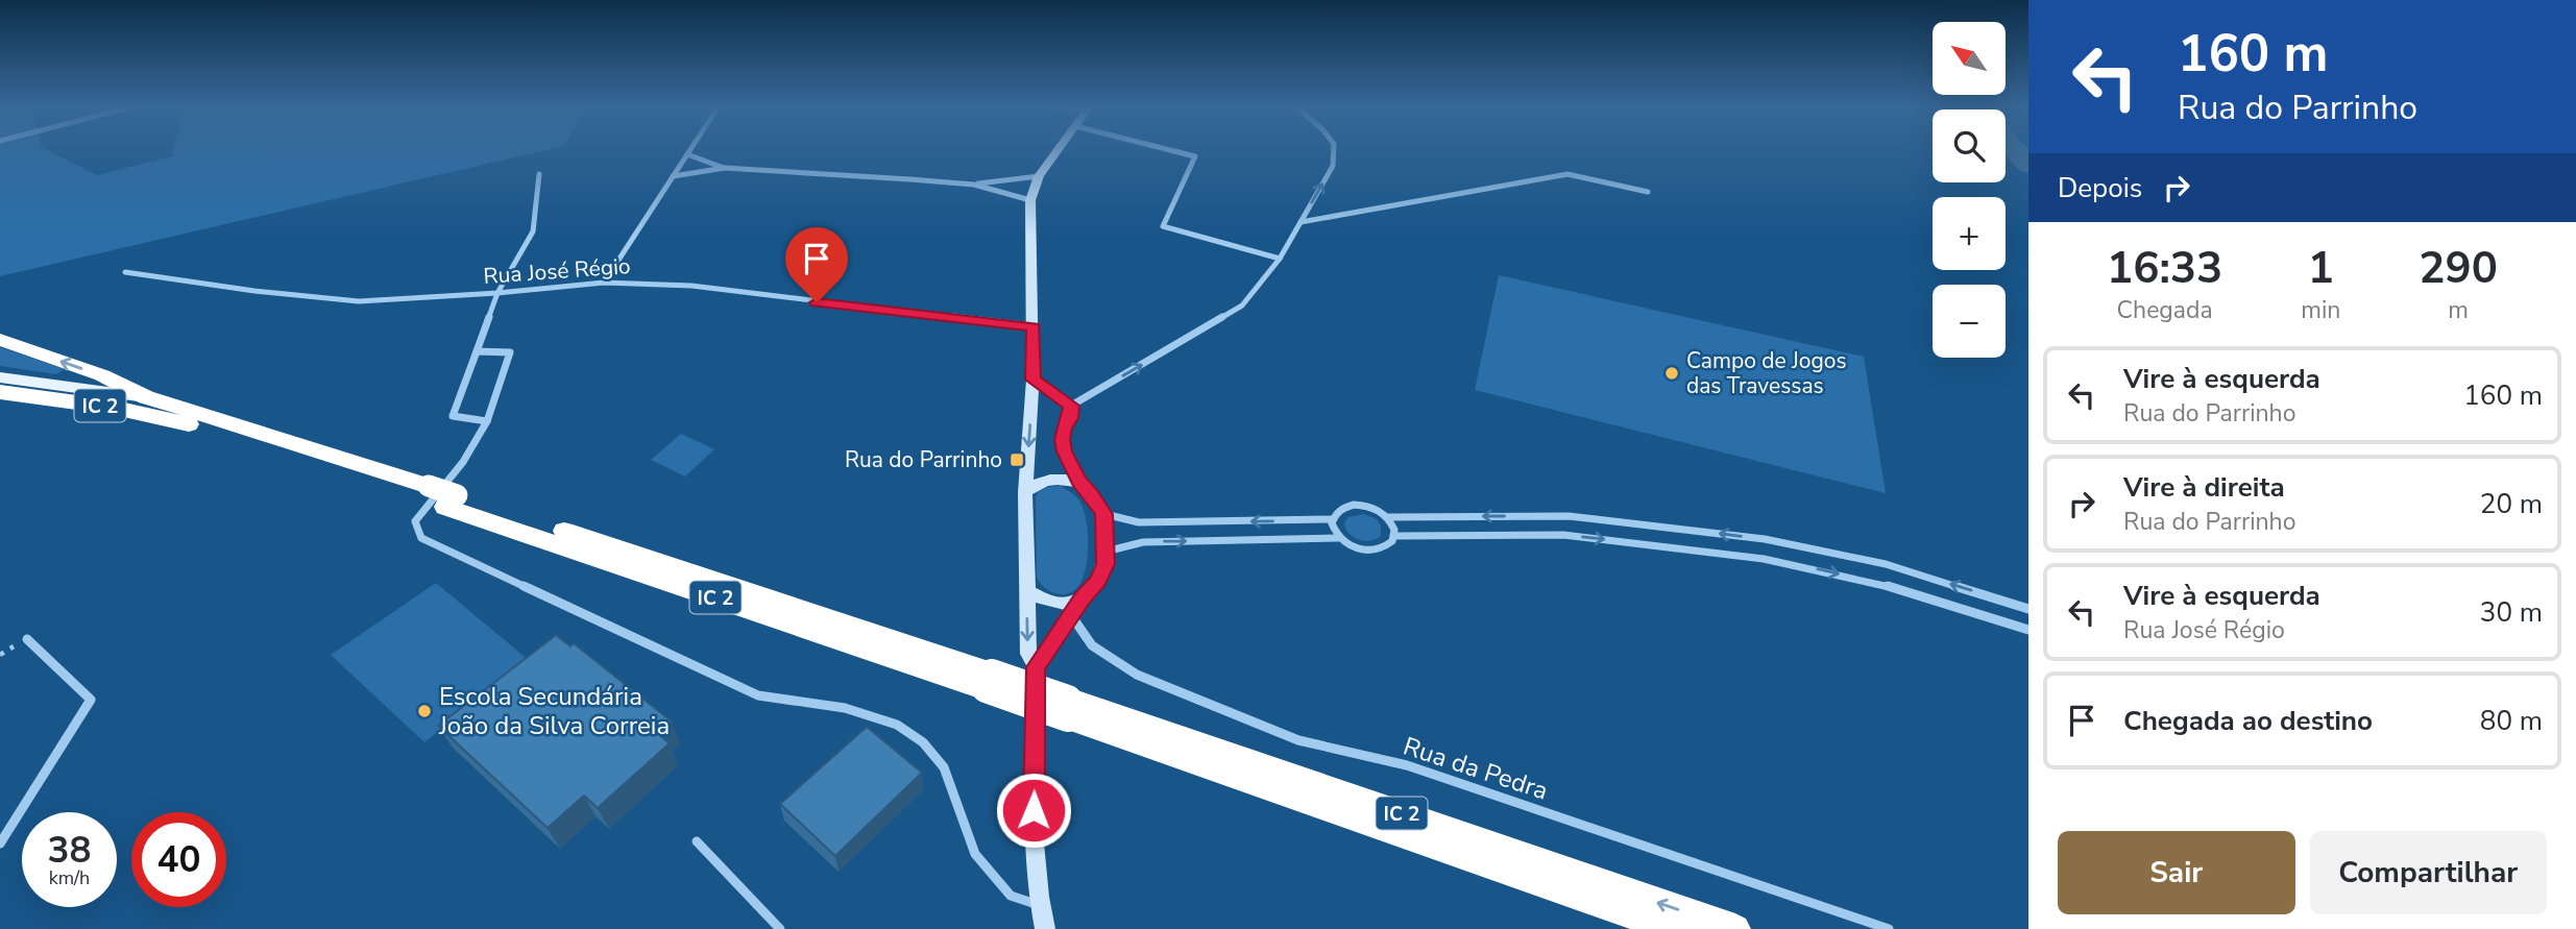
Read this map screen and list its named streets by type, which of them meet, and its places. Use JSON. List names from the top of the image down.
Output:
{
  "streets": {
    "highway": ["IC 2"],
    "street": ["Rua José Régio", "Rua da Pedra"]
  },
  "places": {
    "other": ["Campo de Jogos das Travessas", "Escola Secundária João da Silva Correia"],
    "transit": ["Rua do Parrinho"]
  },
  "north": "top left",
  "page": {
    "turn": ["160 m", "Rua do Parrinho"],
    "map_buttons": ["+", "−"],
    "then": "Depois",
    "eta": [
      "16:33",
      "Chegada",
      "1",
      "min",
      "290",
      "m"
    ],
    "list": [
      {
        "name": "Vire à esquerda",
        "note": "Rua do Parrinho",
        "value": "160 m"
      },
      {
        "name": "Vire à direita",
        "note": "Rua do Parrinho",
        "value": "20 m"
      },
      {
        "name": "Vire à esquerda",
        "note": "Rua José Régio",
        "value": "30 m"
      },
      {
        "name": "Chegada ao destino",
        "value": "80 m"
      }
    ],
    "speed": "38 km/h",
    "limit": "40",
    "buttons": ["Sair", "Compartilhar"]
  }
}
